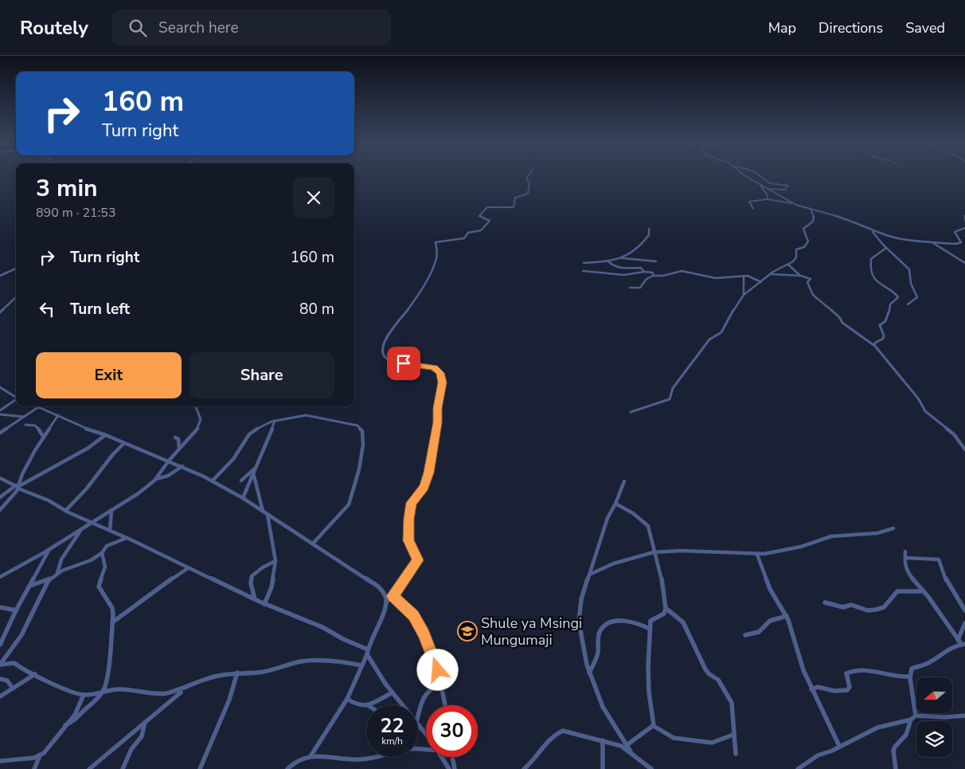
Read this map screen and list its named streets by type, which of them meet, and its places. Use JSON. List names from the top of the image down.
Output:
{
  "places": {
    "school or university": ["Shule ya Msingi Mungumaji"]
  },
  "north": "left",
  "page": {
    "header": "Routely",
    "search": "Search here",
    "nav": ["Map", "Directions", "Saved"],
    "turn": ["160 m", "Turn right"],
    "heading": ["3 min", "890 m · 21:53"],
    "list": [
      {
        "name": "Turn right",
        "value": "160 m"
      },
      {
        "name": "Turn left",
        "value": "80 m"
      }
    ],
    "buttons": ["Exit", "Share"],
    "speed": "22 km/h",
    "limit": "30"
  }
}
